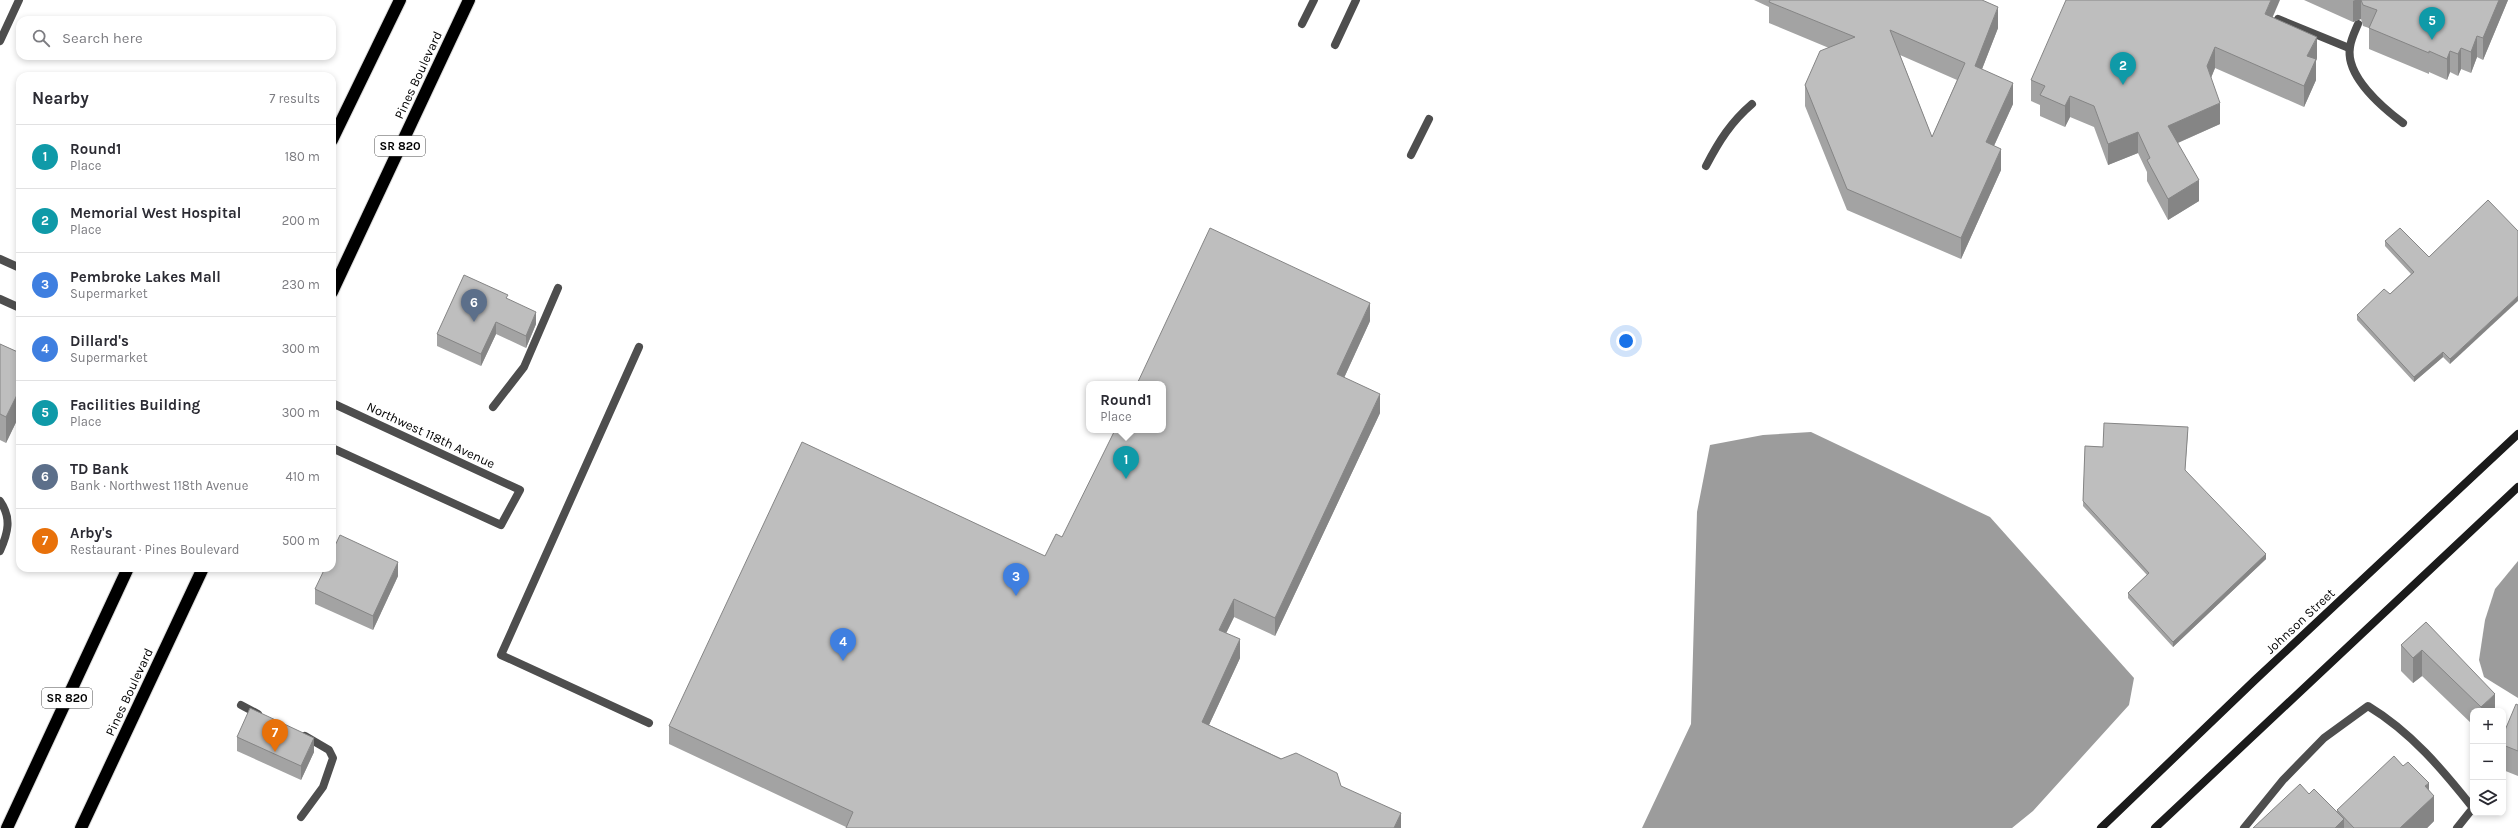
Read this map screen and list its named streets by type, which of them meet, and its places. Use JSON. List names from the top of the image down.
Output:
{
  "streets": {
    "highway": ["Pines Boulevard", "SR 820"],
    "street": ["Northwest 118th Avenue", "Johnson Street"]
  },
  "page": {
    "pins": [
      "5",
      "2",
      "6",
      "1",
      "3",
      "4",
      "7"
    ],
    "search": "Search here",
    "heading": ["Nearby", "7 results"],
    "list": [
      {
        "mark": "1",
        "name": "Round1",
        "note": "Place",
        "value": "180 m"
      },
      {
        "mark": "2",
        "name": "Memorial West Hospital",
        "note": "Place",
        "value": "200 m"
      },
      {
        "mark": "3",
        "name": "Pembroke Lakes Mall",
        "note": "Supermarket",
        "value": "230 m"
      },
      {
        "mark": "4",
        "name": "Dillard's",
        "note": "Supermarket",
        "value": "300 m"
      },
      {
        "mark": "5",
        "name": "Facilities Building",
        "note": "Place",
        "value": "300 m"
      },
      {
        "mark": "6",
        "name": "TD Bank",
        "note": "Bank · Northwest 118th Avenue",
        "value": "410 m"
      },
      {
        "mark": "7",
        "name": "Arby's",
        "note": "Restaurant · Pines Boulevard",
        "value": "500 m"
      }
    ],
    "popup": ["Round1", "Place"],
    "map_buttons": ["+", "−"]
  }
}
